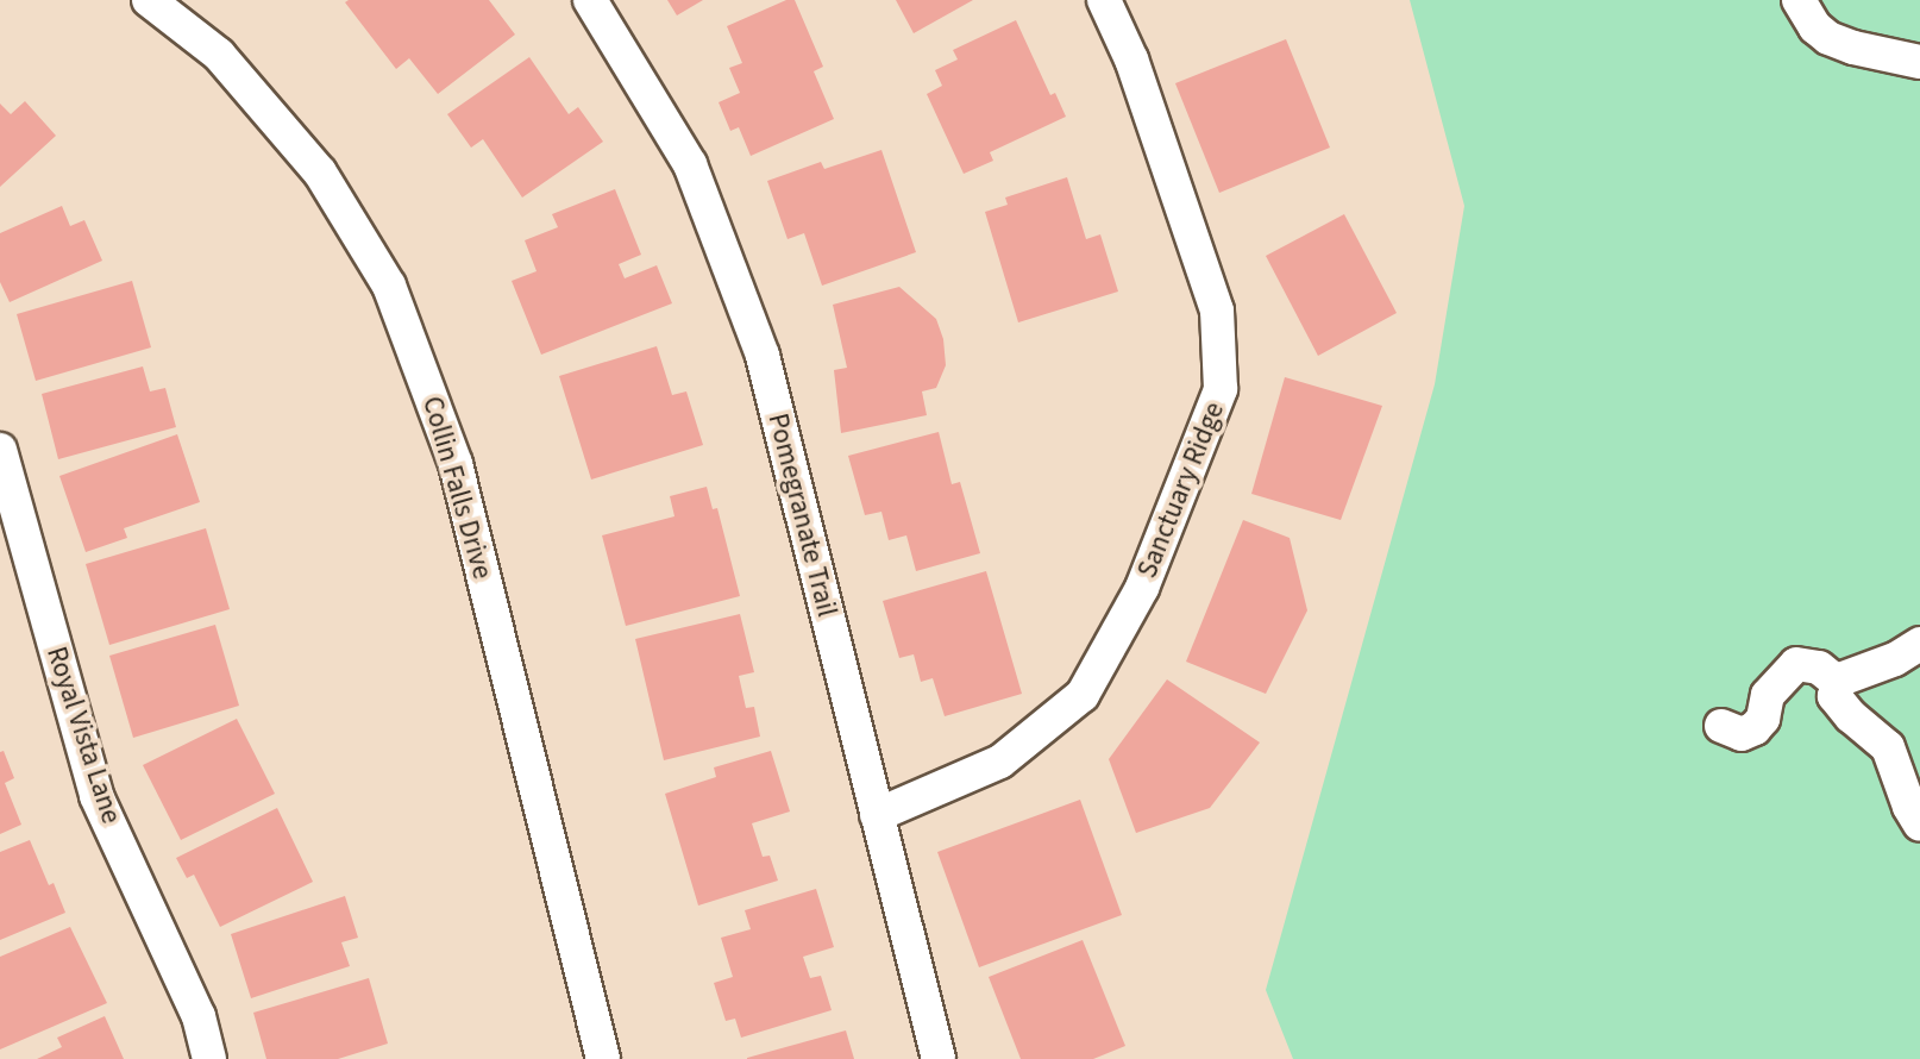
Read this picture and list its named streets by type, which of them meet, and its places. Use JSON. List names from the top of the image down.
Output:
{
  "streets": {
    "street": [
      "Collin Falls Drive",
      "Sanctuary Ridge",
      "Pomegranate Trail",
      "Royal Vista Lane"
    ]
  },
  "crossings": [
    ["Sanctuary Ridge", "Pomegranate Trail"]
  ]
}
